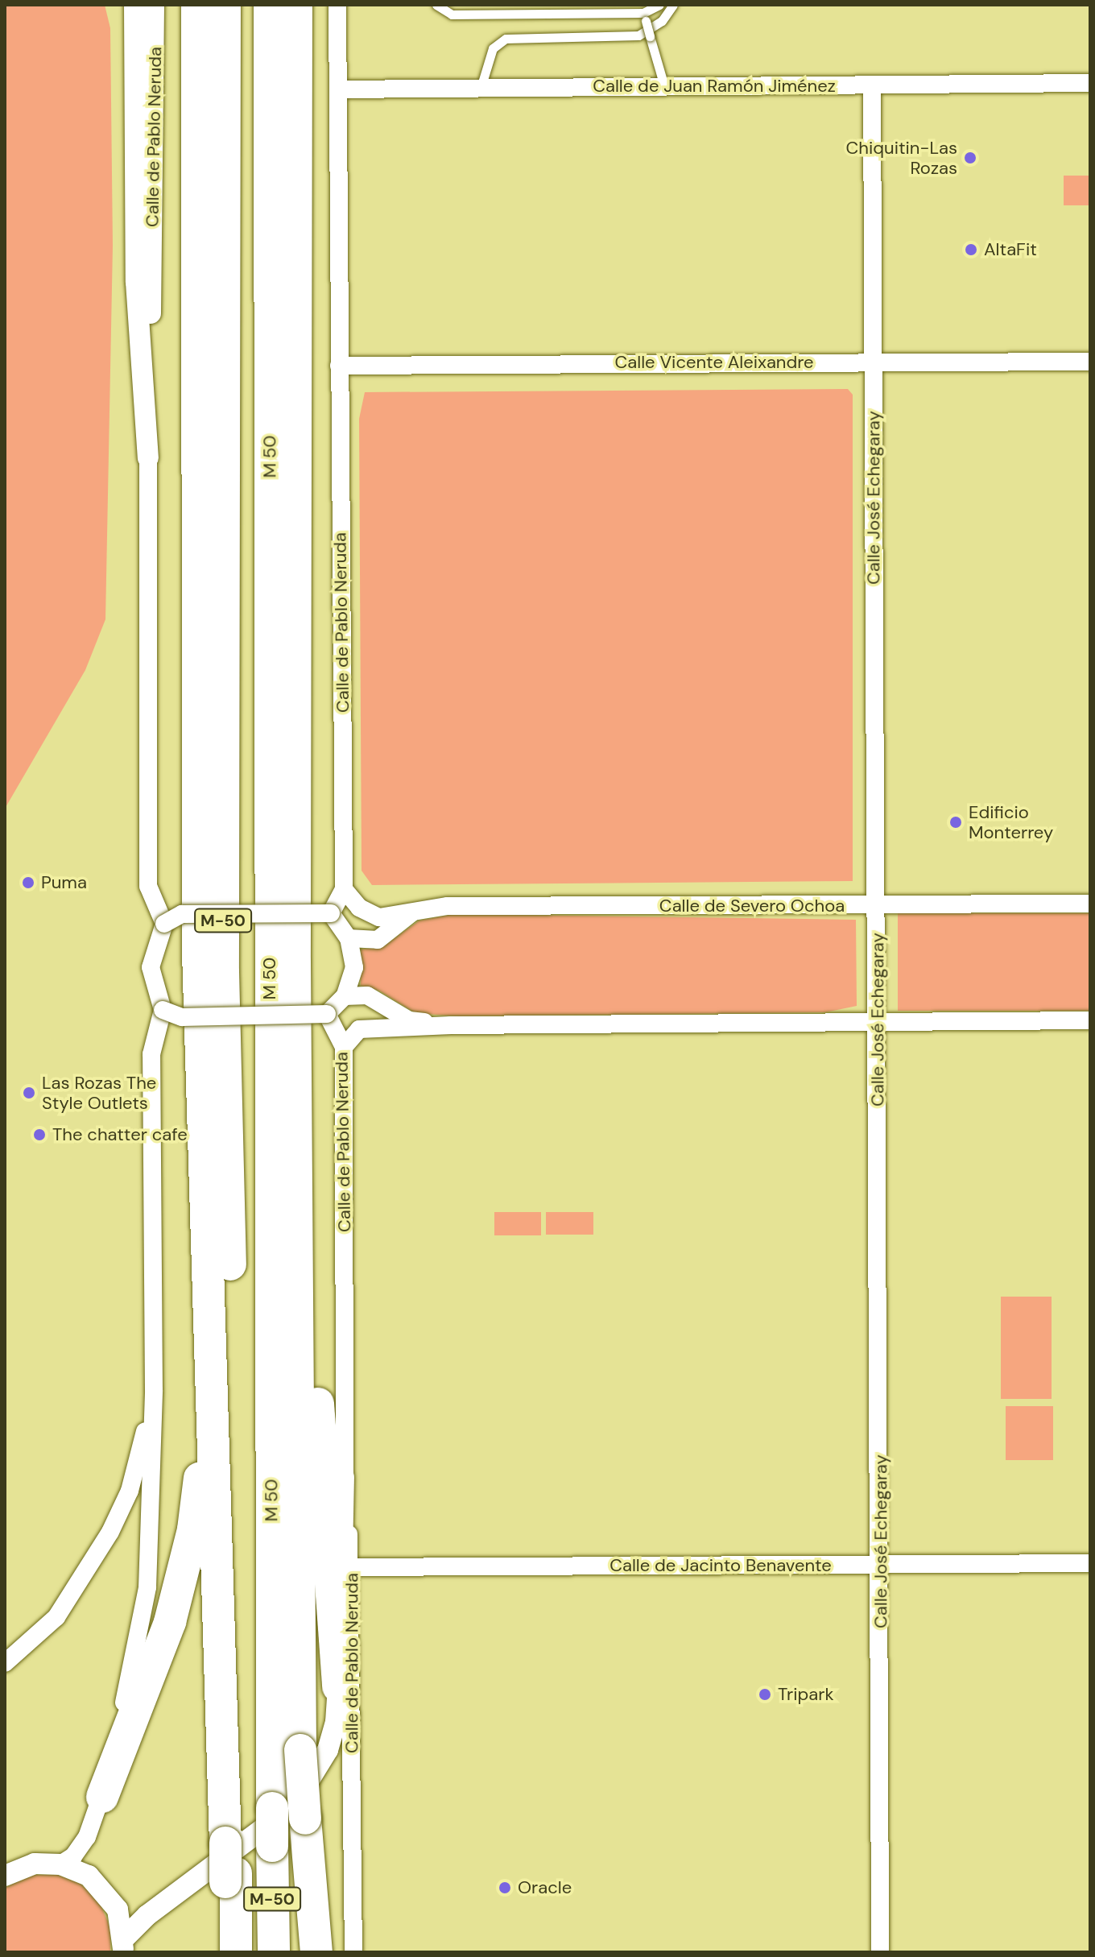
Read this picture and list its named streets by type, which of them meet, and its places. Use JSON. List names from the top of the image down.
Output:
{
  "streets": {
    "highway": ["M 50", "M-50"],
    "street": [
      "Calle de Juan Ramón Jiménez",
      "Calle de Pablo Neruda",
      "Calle Vicente Aleixandre",
      "Calle José Echegaray",
      "Calle de Severo Ochoa",
      "Calle de Jacinto Benavente"
    ]
  },
  "crossings": [
    ["Calle de Juan Ramón Jiménez", "Calle de Pablo Neruda"],
    ["Calle de Juan Ramón Jiménez", "Calle José Echegaray"],
    ["Calle de Pablo Neruda", "Calle Vicente Aleixandre"],
    ["Calle de Pablo Neruda", "Calle de Severo Ochoa"],
    ["Calle de Pablo Neruda", "Calle de Jacinto Benavente"],
    ["Calle Vicente Aleixandre", "Calle José Echegaray"],
    ["Calle José Echegaray", "Calle de Severo Ochoa"],
    ["Calle José Echegaray", "Calle de Jacinto Benavente"]
  ],
  "places": [
    "Chiquitin-Las Rozas",
    "AltaFit",
    "Edificio Monterrey",
    "Puma",
    "Las Rozas The Style Outlets",
    "The chatter cafe",
    "Tripark",
    "Oracle"
  ]
}
